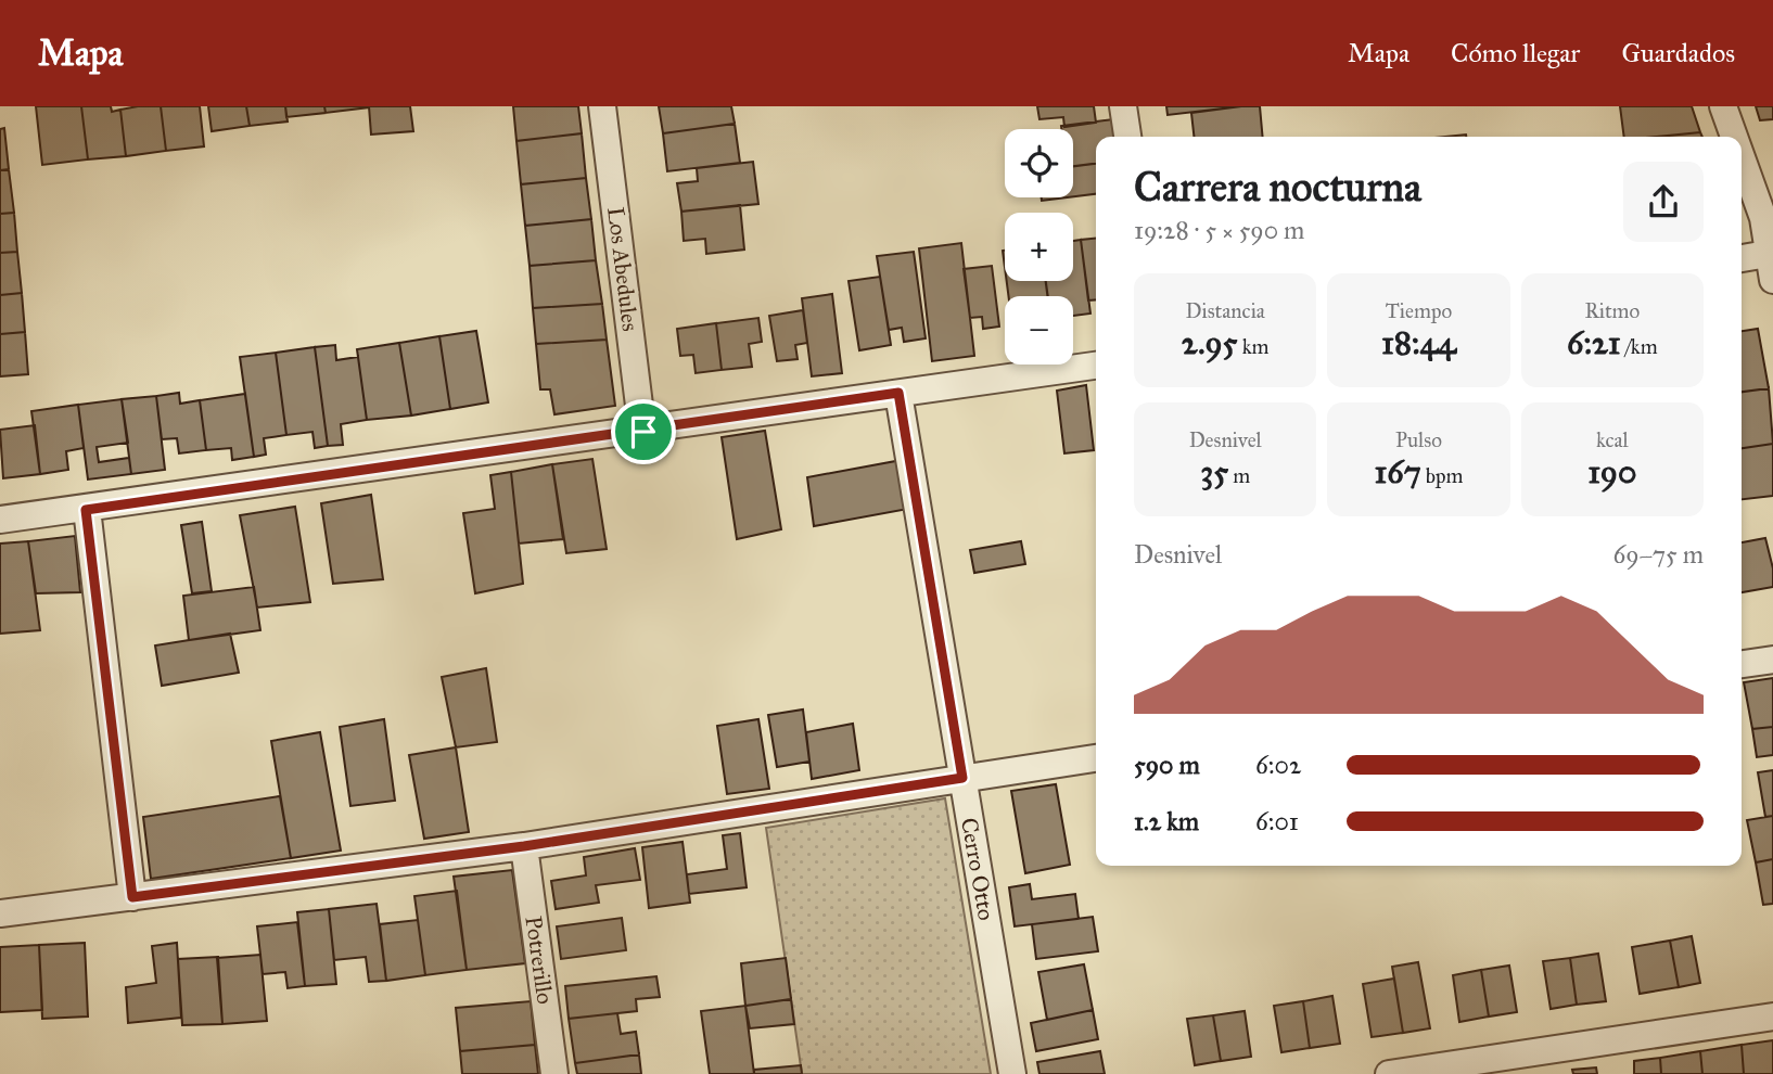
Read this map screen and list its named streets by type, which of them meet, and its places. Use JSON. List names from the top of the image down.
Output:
{
  "streets": {
    "street": ["Los Abedules", "Cerro Otto", "Potrerillo"]
  },
  "page": {
    "header": "Mapa",
    "nav": ["Mapa", "Cómo llegar", "Guardados"],
    "map_buttons": ["+", "−"],
    "heading": ["Carrera nocturna", "19:28 · 5 × 590 m"],
    "stats": [
      ["Distancia", "2.95 km"],
      ["Tiempo", "18:44"],
      ["Ritmo", "6:21 /km"],
      ["Desnivel", "35 m"],
      ["Pulso", "167 bpm"],
      ["kcal", "190"]
    ],
    "chart": ["Desnivel", "69–75 m"],
    "list": [
      {
        "name": "590 m",
        "note": "6:02"
      },
      {
        "name": "1.2 km",
        "note": "6:01"
      }
    ]
  }
}
